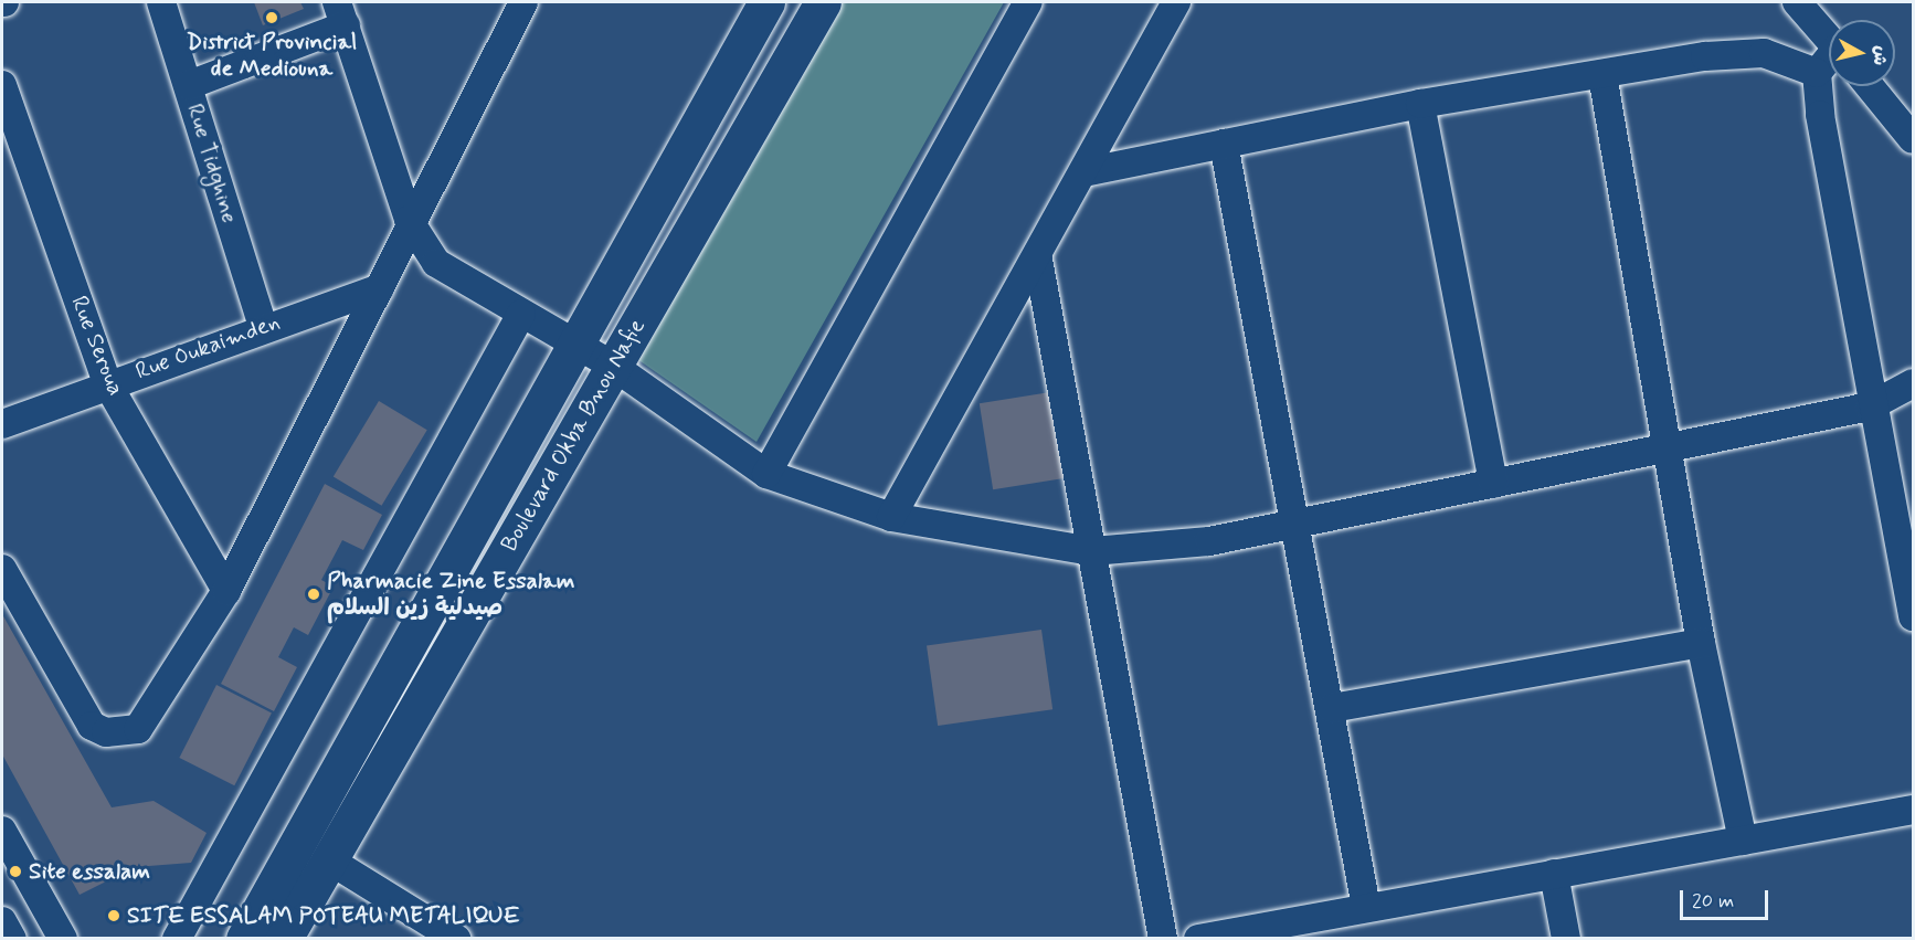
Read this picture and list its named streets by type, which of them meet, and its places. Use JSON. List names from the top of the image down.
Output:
{
  "streets": {
    "main road": ["Boulevard Okba Bnou Nafie"],
    "street": ["Rue Tidghine", "Rue Seroua", "Rue Oukaimden"]
  },
  "crossings": [
    ["Rue Tidghine", "Rue Oukaimden"],
    ["Rue Seroua", "Rue Oukaimden"]
  ],
  "places": [
    "District Provincial de Mediouna",
    "Pharmacie Zine Essalam صيدلية زين السلام",
    "Site essalam",
    "SITE ESSALAM POTEAU METALIQUE"
  ],
  "scale_bar": "20 m",
  "north": "right"
}
